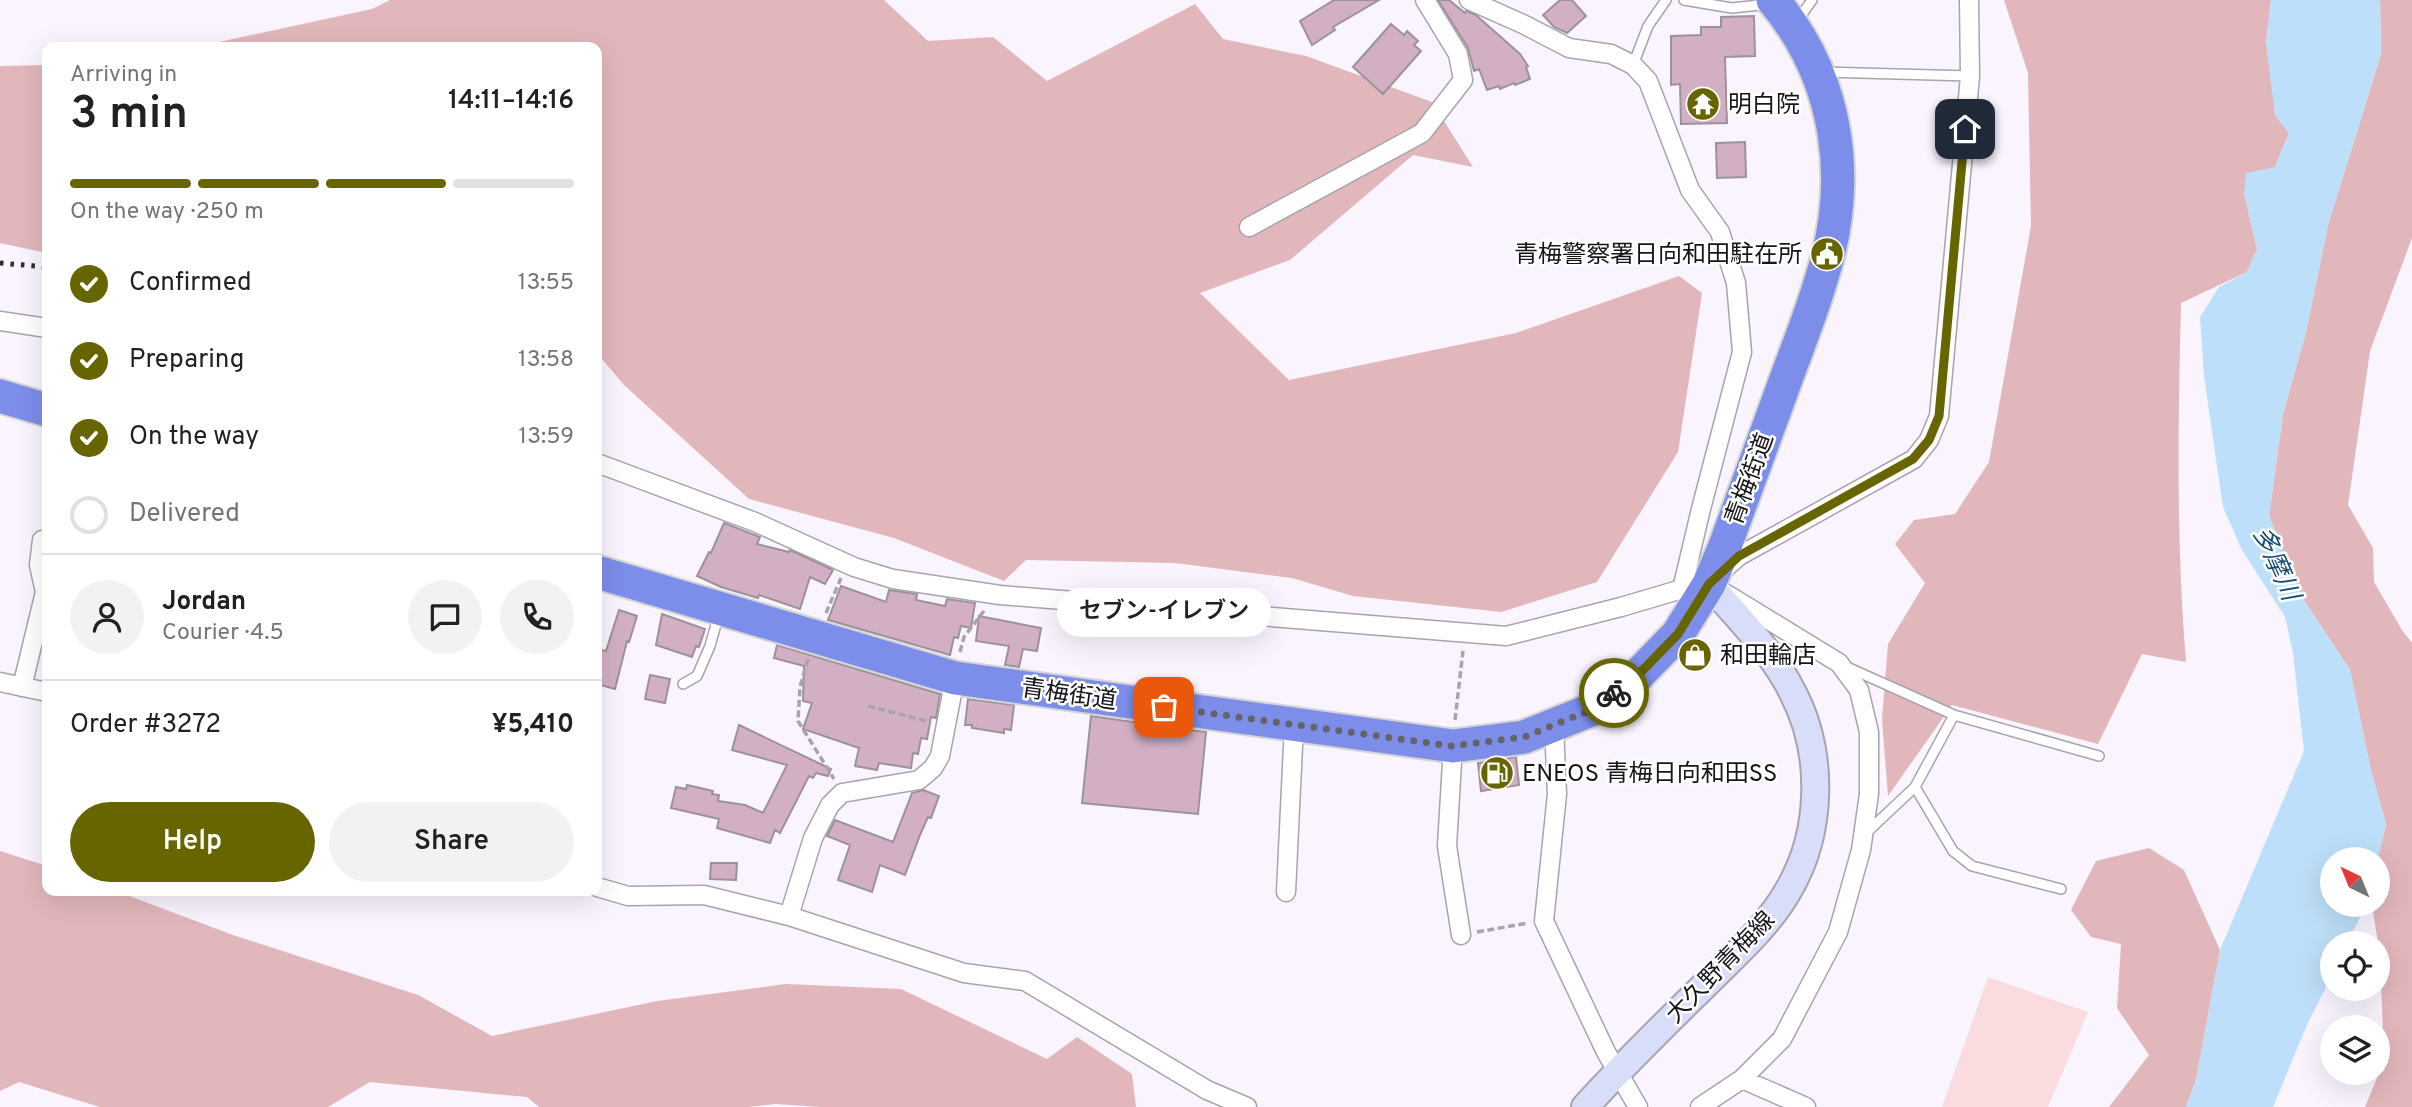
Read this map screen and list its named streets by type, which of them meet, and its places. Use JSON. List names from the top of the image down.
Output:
{
  "streets": {
    "highway": ["青梅街道"],
    "main road": ["大久野青梅線"]
  },
  "crossings": [
    ["青梅街道", "大久野青梅線"]
  ],
  "water": ["多摩川"],
  "places": {
    "temple": ["明白院"],
    "public building": ["青梅警察署日向和田駐在所"],
    "shop": ["和田輪店"],
    "other": ["セブン-イレブン"],
    "fuel station": ["ENEOS 青梅日向和田SS"]
  },
  "north": "top left",
  "page": {
    "heading": ["3 min", "Arriving in", "14:11–14:16"],
    "panel": [
      "Jordan",
      "Courier · 4.5",
      "Order #3272",
      "¥5,410"
    ],
    "bar": "On the way · 250 m",
    "list": [
      ["Confirmed", "13:55"],
      ["Preparing", "13:58"],
      ["On the way", "13:59"],
      "Delivered"
    ],
    "bubble": "セブン-イレブン",
    "buttons": ["Help", "Share"]
  }
}
